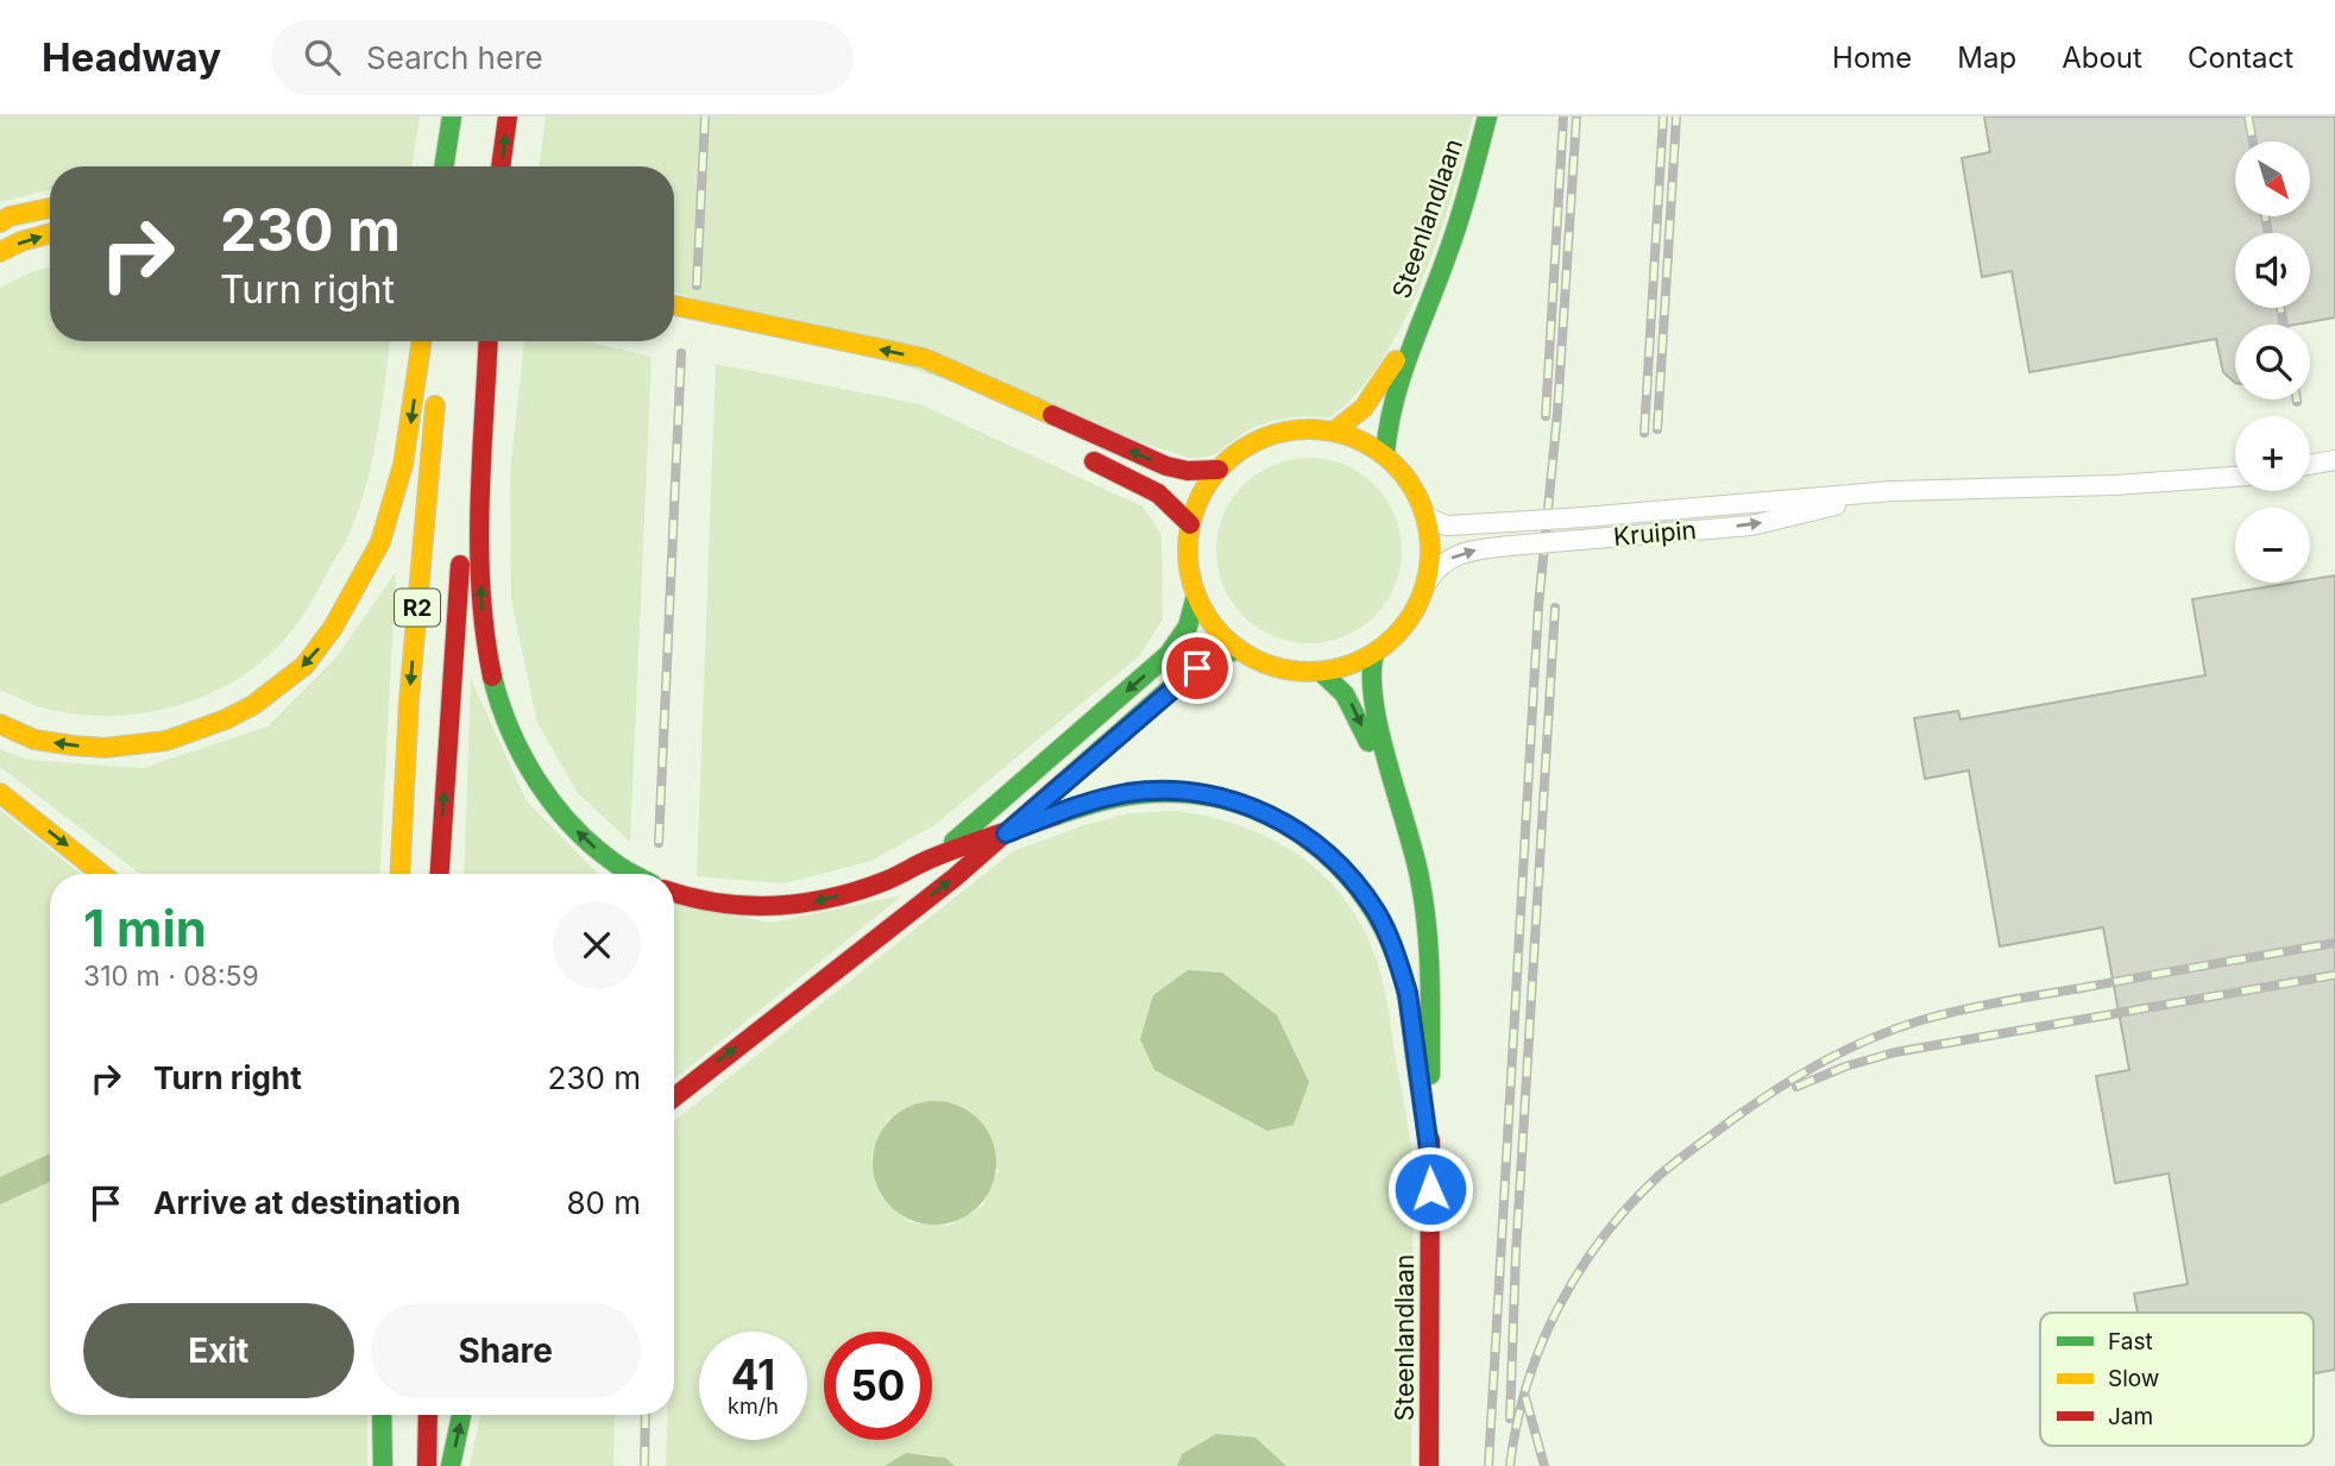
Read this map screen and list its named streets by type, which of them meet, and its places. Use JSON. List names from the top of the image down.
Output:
{
  "streets": {
    "main road": ["Steenlandlaan", "R2"],
    "street": ["Kruipin"]
  },
  "crossings": [
    ["Steenlandlaan", "Kruipin"]
  ],
  "legend": ["Fast", "Slow", "Jam"],
  "north": "bottom right",
  "page": {
    "header": "Headway",
    "search": "Search here",
    "nav": [
      "Home",
      "Map",
      "About",
      "Contact"
    ],
    "map_buttons": ["+", "−"],
    "turn": ["230 m", "Turn right"],
    "heading": ["1 min", "310 m · 08:59"],
    "list": [
      {
        "name": "Turn right",
        "value": "230 m"
      },
      {
        "name": "Arrive at destination",
        "value": "80 m"
      }
    ],
    "buttons": ["Exit", "Share"],
    "speed": "41 km/h",
    "limit": "50"
  }
}
